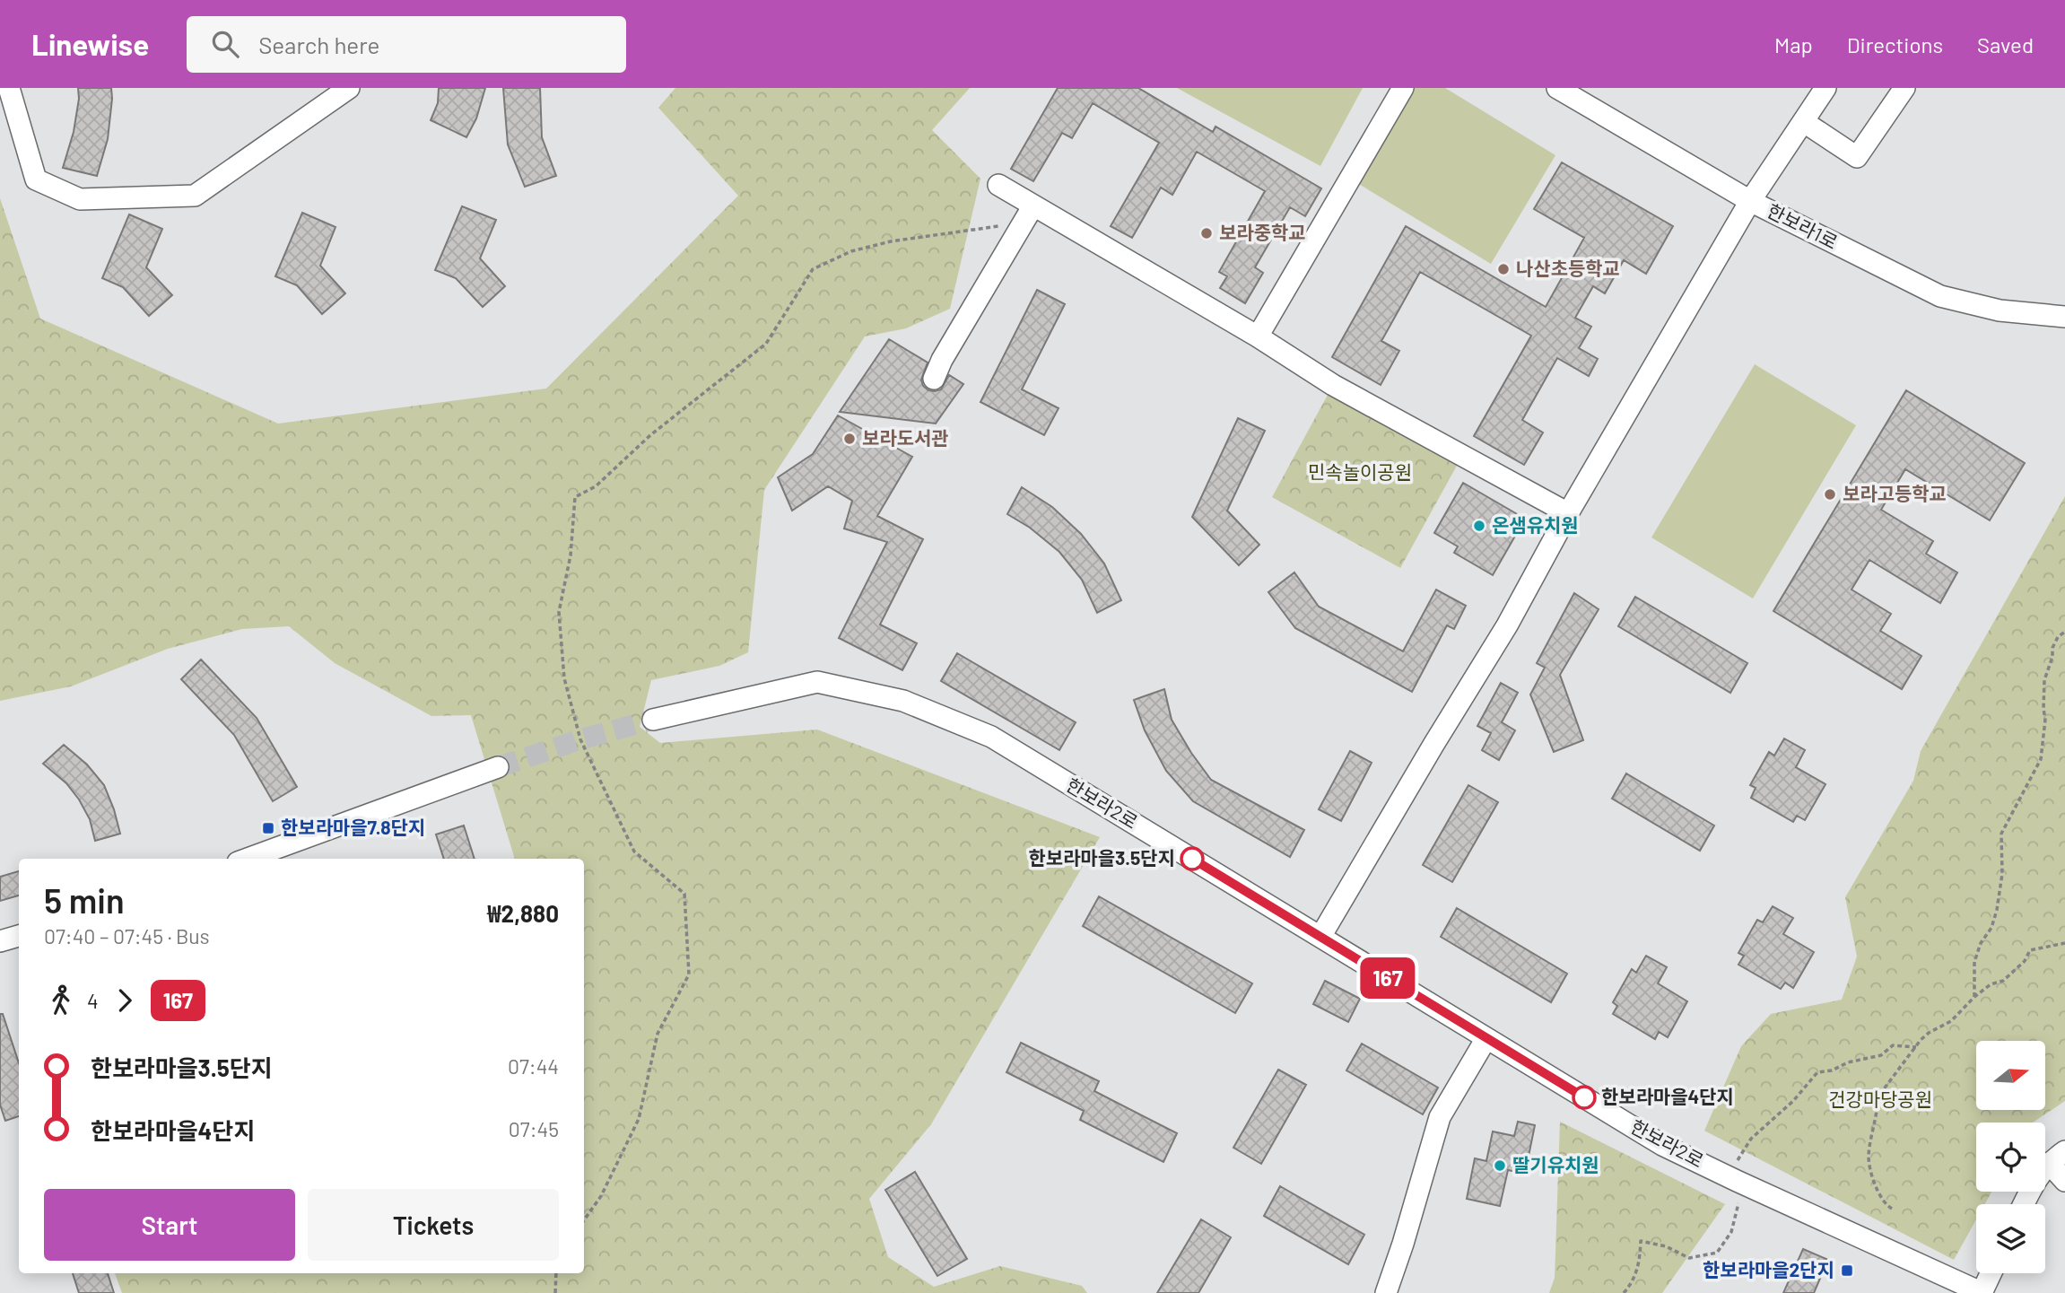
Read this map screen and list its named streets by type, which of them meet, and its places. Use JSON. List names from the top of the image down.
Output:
{
  "streets": {
    "street": ["한보라1로", "한보라2로"]
  },
  "parks": ["민속놀이공원", "건강마당공원"],
  "places": {
    "other": [
      "보라중학교",
      "나산초등학교",
      "보라도서관",
      "보라고등학교",
      "온샘유치원",
      "한보라마을3.5단지",
      "한보라마을4단지",
      "딸기유치원"
    ],
    "transit": ["한보라마을7.8단지", "한보라마을2단지"]
  },
  "lines": ["bus line 167"],
  "north": "right",
  "page": {
    "header": "Linewise",
    "search": "Search here",
    "nav": ["Map", "Directions", "Saved"],
    "on_map": "167",
    "heading": ["5 min", "07:40 – 07:45 · Bus", "₩2,880"],
    "legs": ["4", "167"],
    "list": [
      {
        "name": "한보라마을3.5단지",
        "value": "07:44"
      },
      {
        "name": "한보라마을4단지",
        "value": "07:45"
      }
    ],
    "buttons": ["Start", "Tickets"]
  }
}
